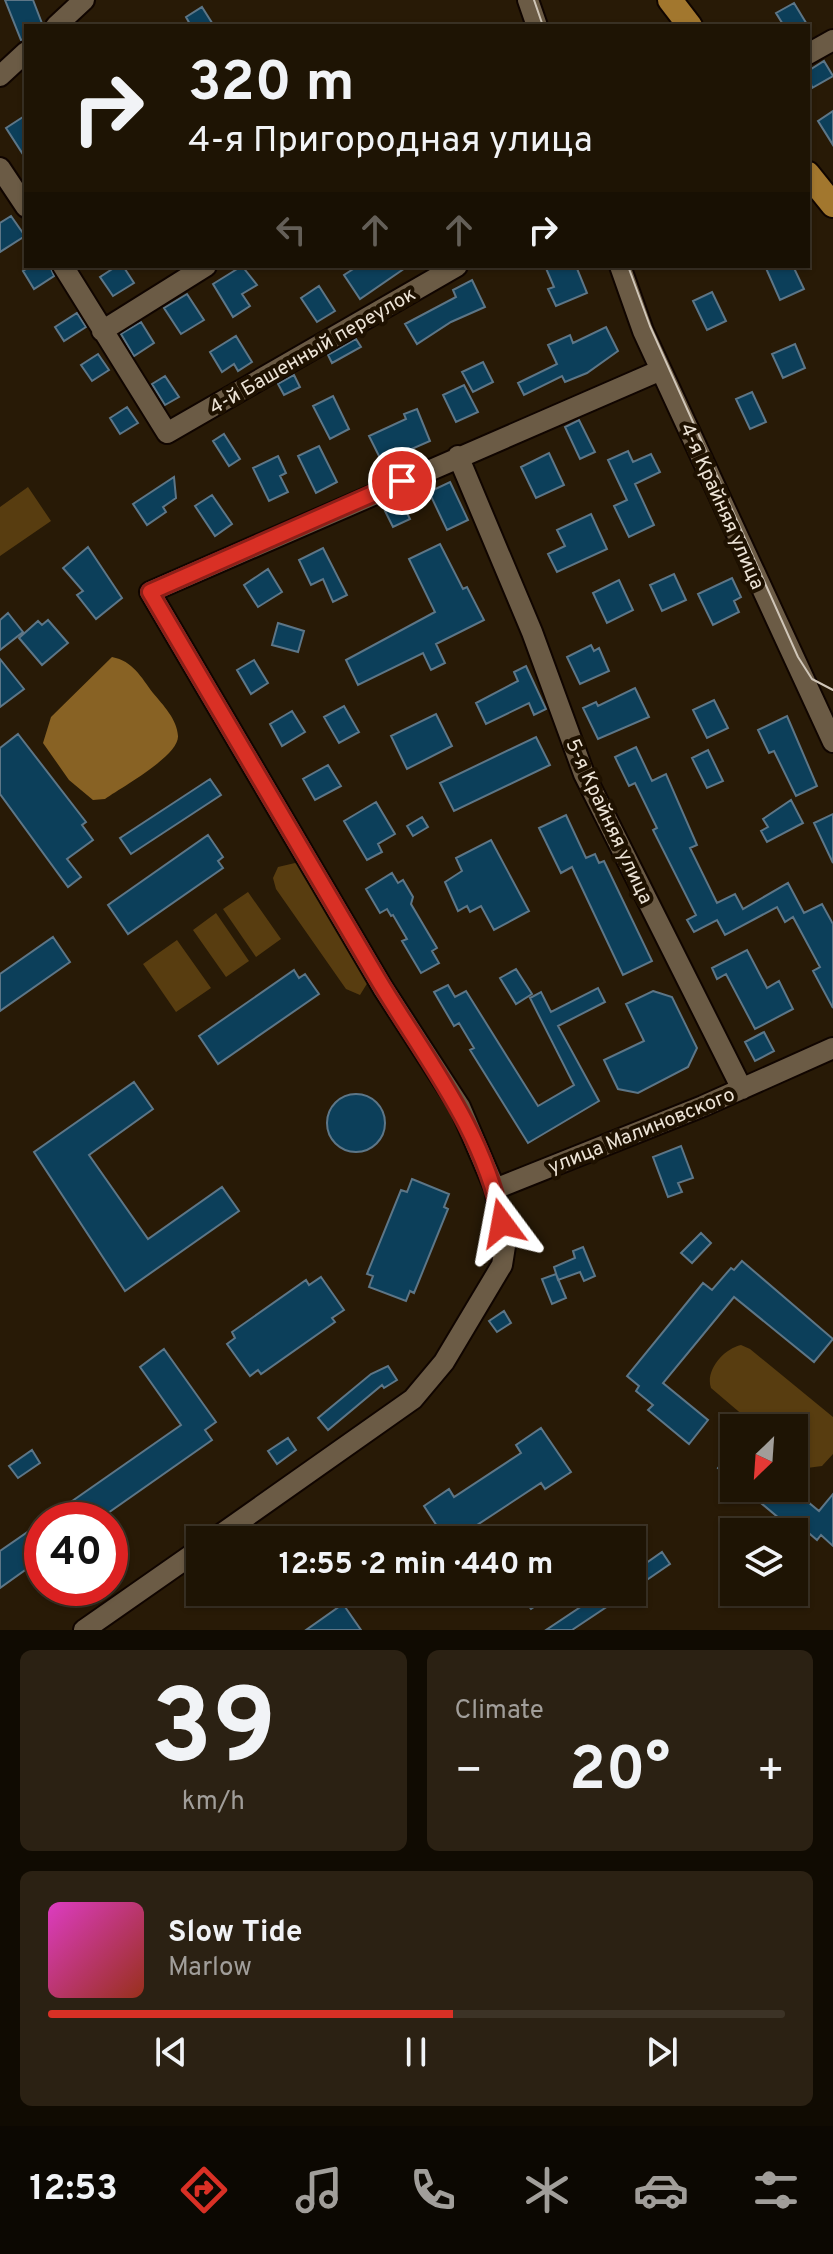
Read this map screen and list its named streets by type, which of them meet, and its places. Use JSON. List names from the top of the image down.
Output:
{
  "streets": {
    "street": [
      "4-й Башенный переулок",
      "4-я Крайняя улица",
      "5-я Крайняя улица",
      "улица Малиновского"
    ]
  },
  "crossings": [
    ["5-я Крайняя улица", "улица Малиновского"]
  ],
  "north": "bottom left",
  "page": {
    "turn": ["320 m", "4-я Пригородная улица"],
    "limit": "40",
    "trip": "12:55 · 2 min · 440 m",
    "tile": [
      ["39", "km/h"],
      "Climate"
    ],
    "heat": ["−", "20°", "+"],
    "song": ["Slow Tide", "Marlow"],
    "tabs": "12:53"
  }
}
